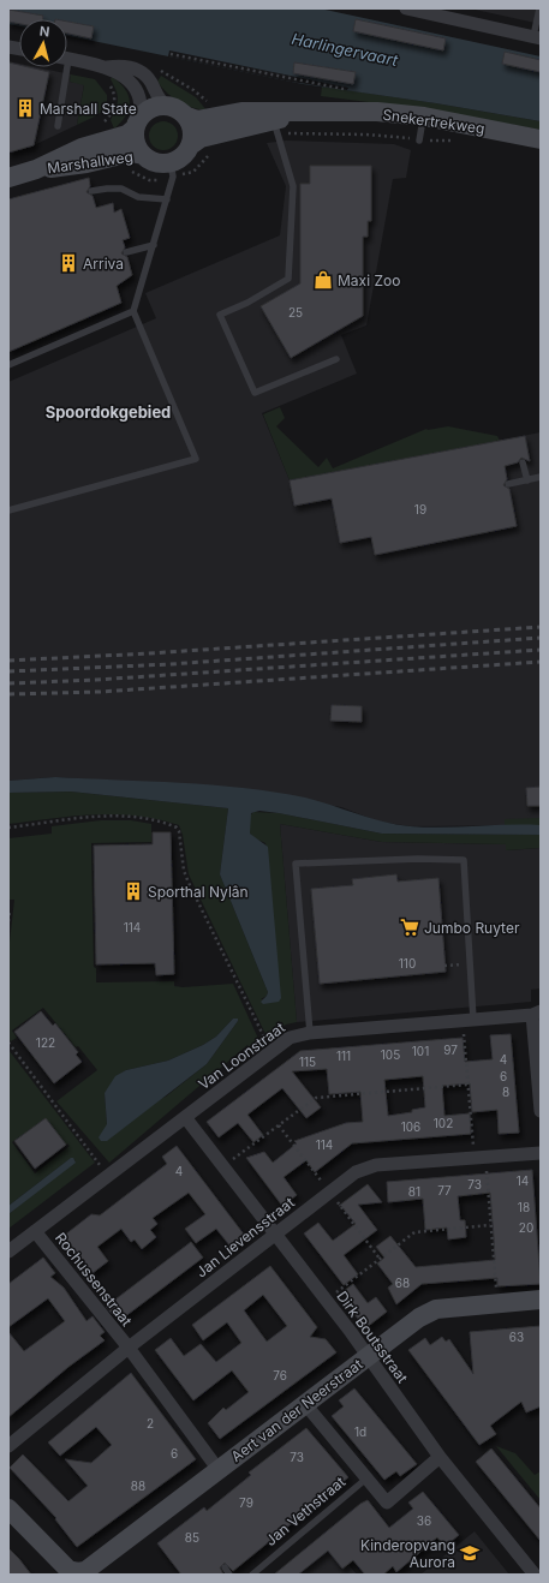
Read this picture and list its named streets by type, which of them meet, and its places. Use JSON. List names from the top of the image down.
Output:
{
  "streets": {
    "main road": ["Snekertrekweg", "Marshallweg", "Aert van der Neerstraat"],
    "street": [
      "Van Loonstraat",
      "Jan Lievensstraat",
      "Rochussenstraat",
      "Dirk Boutsstraat",
      "Jan Vethstraat"
    ]
  },
  "crossings": [
    ["Snekertrekweg", "Marshallweg"],
    ["Van Loonstraat", "Rochussenstraat"],
    ["Van Loonstraat", "Dirk Boutsstraat"],
    ["Jan Lievensstraat", "Rochussenstraat"],
    ["Jan Lievensstraat", "Dirk Boutsstraat"],
    ["Rochussenstraat", "Aert van der Neerstraat"],
    ["Dirk Boutsstraat", "Aert van der Neerstraat"],
    ["Dirk Boutsstraat", "Jan Vethstraat"]
  ],
  "districts": ["Spoordokgebied"],
  "water": ["Harlingervaart"],
  "places": {
    "building": ["Marshall State", "Arriva", "Sporthal Nylân"],
    "shop": ["Maxi Zoo"],
    "supermarket": ["Jumbo Ruyter"],
    "school or university": ["Kinderopvang Aurora"]
  },
  "house_numbers": [
    "25",
    "19",
    "114",
    "110",
    "122",
    "97",
    "101",
    "105",
    "111",
    "4",
    "115",
    "6",
    "8",
    "102",
    "106",
    "114",
    "4",
    "14",
    "73",
    "77",
    "81",
    "18",
    "20",
    "68",
    "63",
    "76",
    "2",
    "1d",
    "6",
    "73",
    "88",
    "79",
    "36",
    "85"
  ],
  "north": "top"
}
